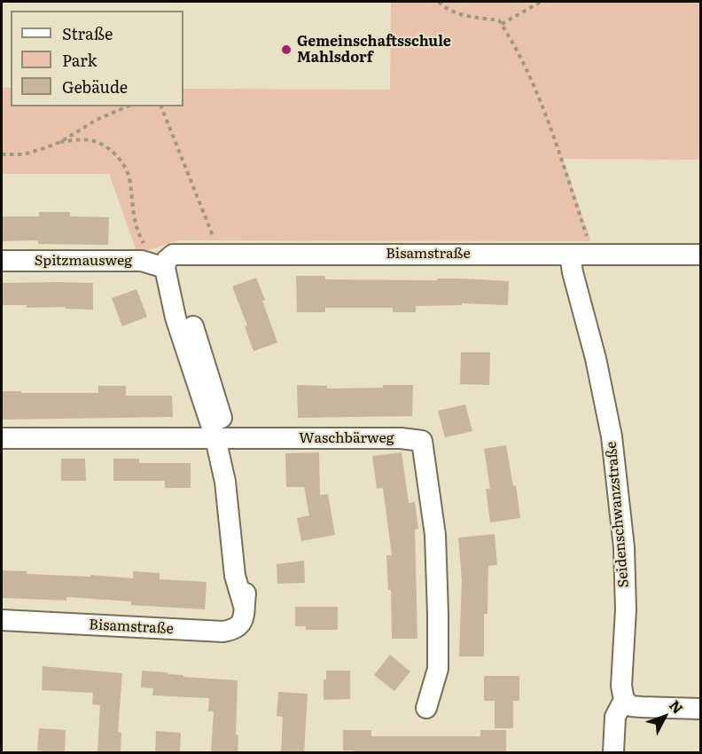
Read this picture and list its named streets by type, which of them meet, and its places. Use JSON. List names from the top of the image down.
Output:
{
  "streets": {
    "street": [
      "Bisamstraße",
      "Spitzmausweg",
      "Waschbärweg",
      "Seidenschwanzstraße"
    ]
  },
  "crossings": [
    ["Bisamstraße", "Spitzmausweg"],
    ["Bisamstraße", "Waschbärweg"],
    ["Bisamstraße", "Seidenschwanzstraße"]
  ],
  "places": ["Gemeinschaftsschule Mahlsdorf"],
  "legend": ["Straße", "Park", "Gebäude"],
  "north": "top right"
}
